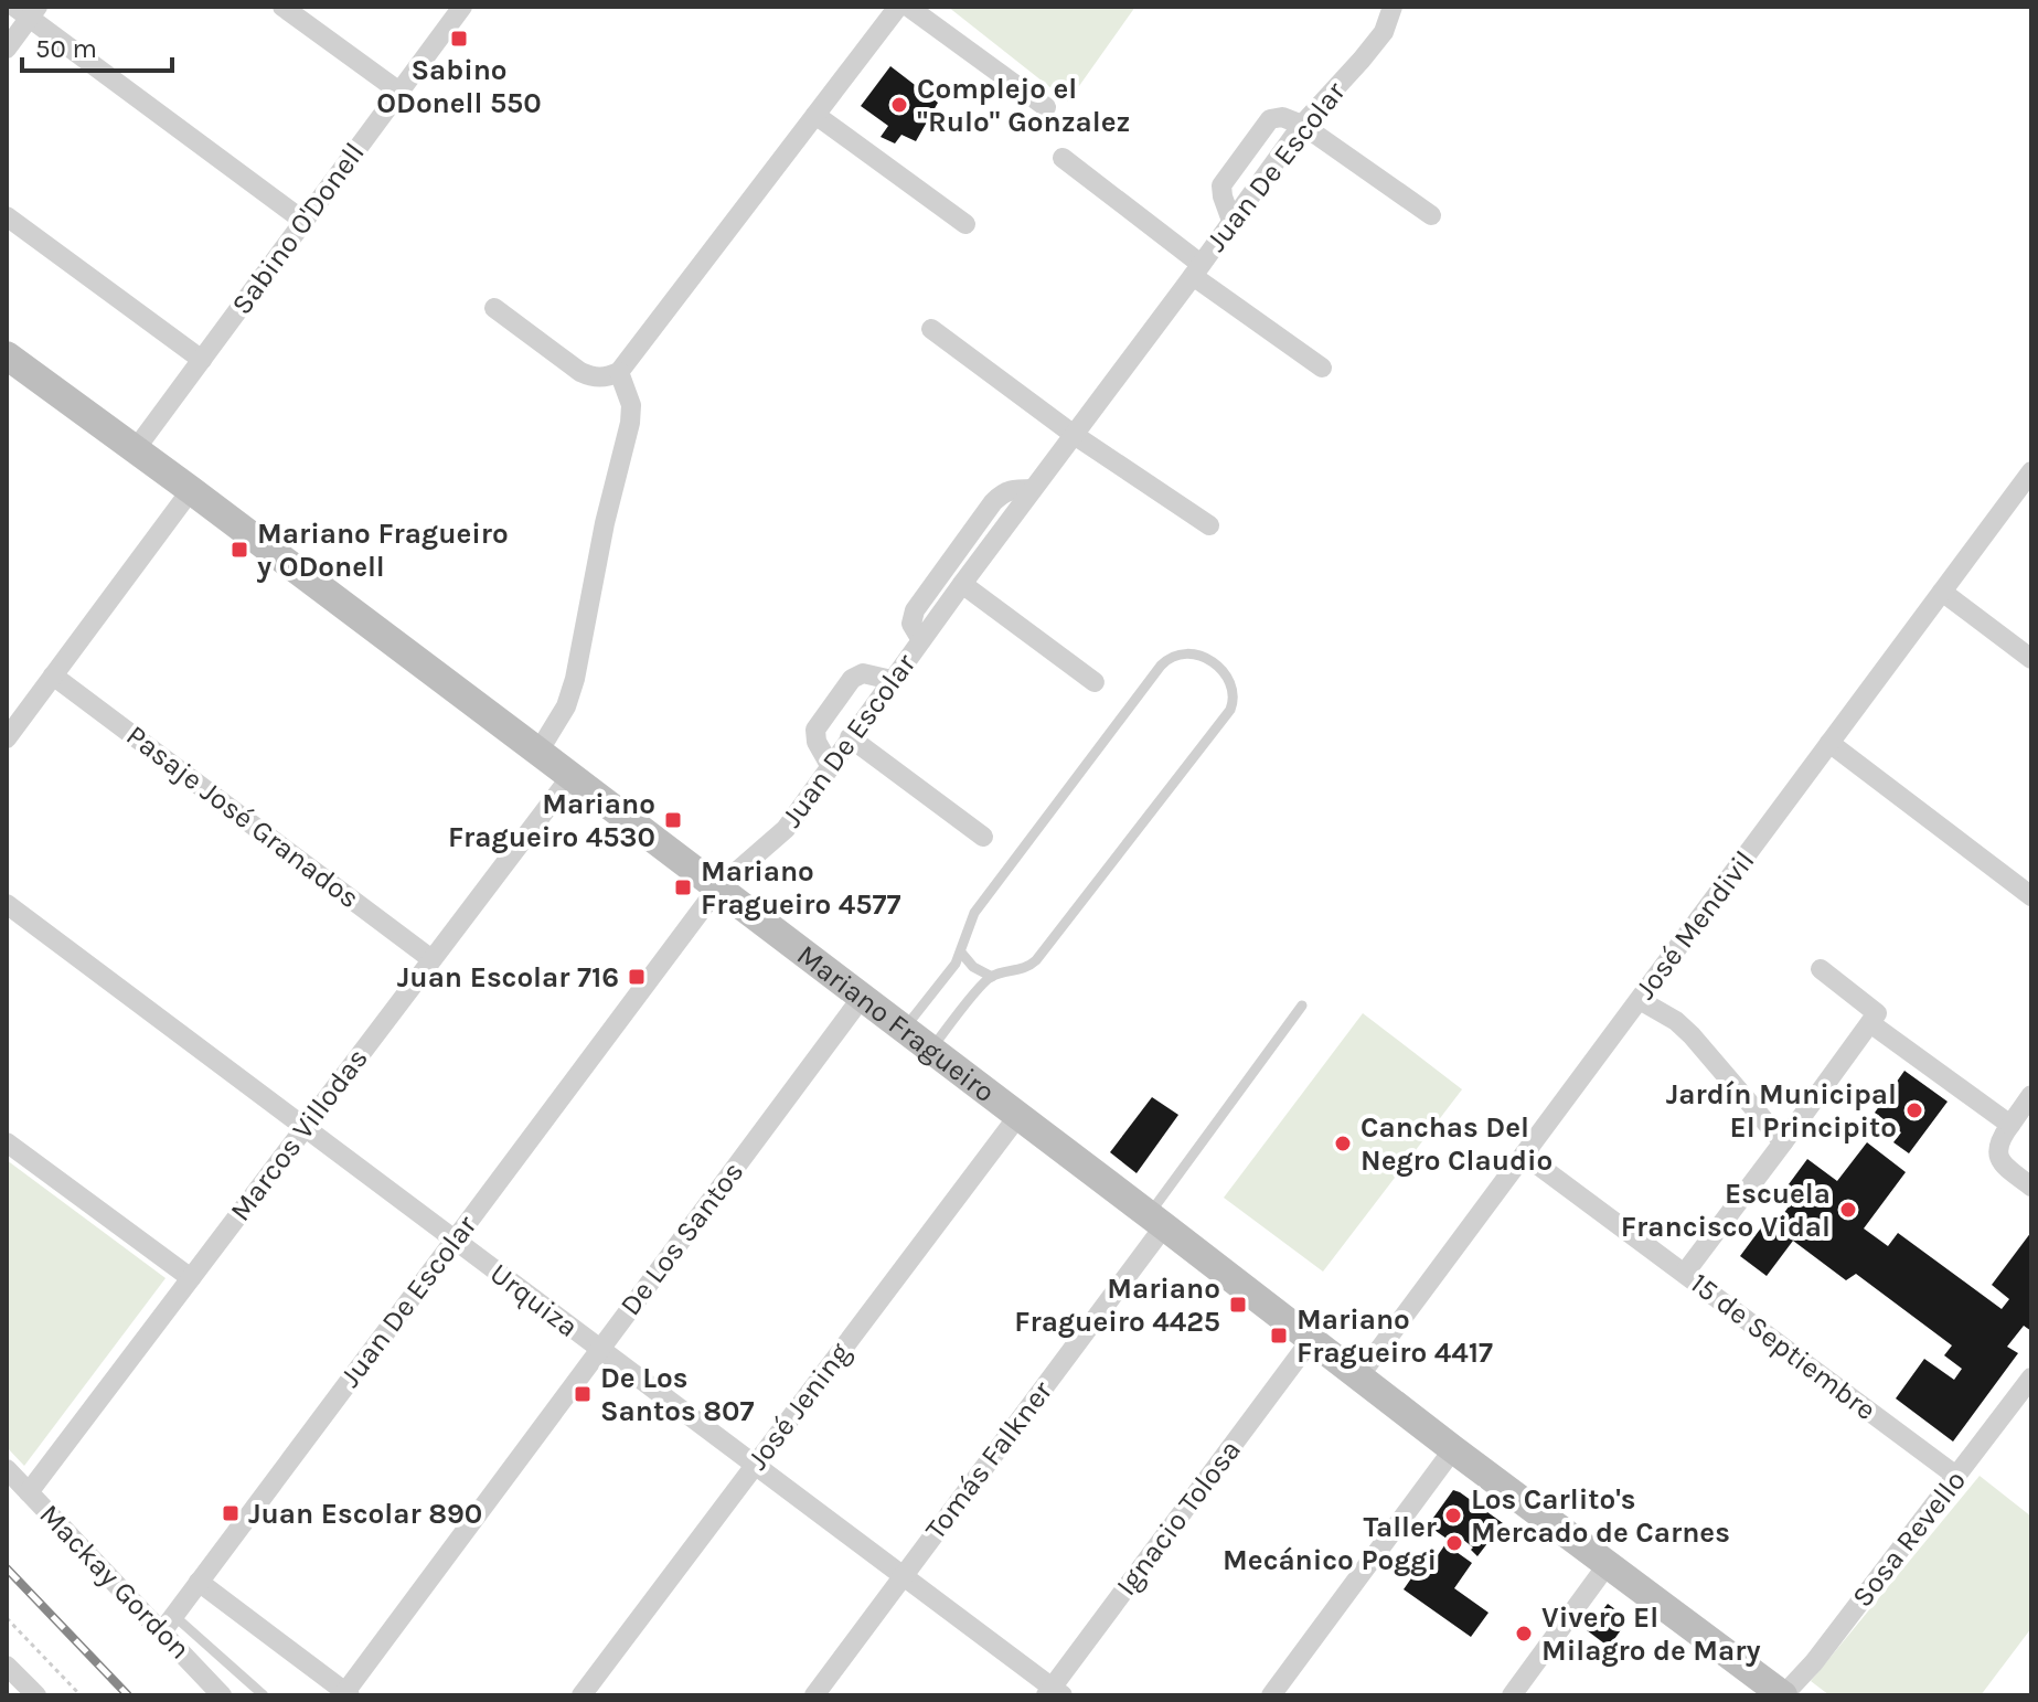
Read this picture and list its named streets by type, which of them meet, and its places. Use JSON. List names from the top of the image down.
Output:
{
  "streets": {
    "main road": ["Mariano Fragueiro"],
    "street": [
      "Juan De Escolar",
      "Sabino O'Donell",
      "Pasaje José Granados",
      "José Mendivil",
      "Marcos Villodas",
      "De Los Santos",
      "Urquiza",
      "15 de Septiembre",
      "José Jening",
      "Tomás Falkner",
      "Ignacio Tolosa",
      "Sosa Revello",
      "Mackay Gordon"
    ]
  },
  "crossings": [
    ["Juan De Escolar", "Mariano Fragueiro"],
    ["Juan De Escolar", "Urquiza"],
    ["Juan De Escolar", "Mackay Gordon"],
    ["Sabino O'Donell", "Mariano Fragueiro"],
    ["Pasaje José Granados", "Marcos Villodas"],
    ["José Mendivil", "Mariano Fragueiro"],
    ["José Mendivil", "15 de Septiembre"],
    ["Mariano Fragueiro", "Marcos Villodas"],
    ["Mariano Fragueiro", "De Los Santos"],
    ["Mariano Fragueiro", "José Jening"],
    ["Mariano Fragueiro", "Tomás Falkner"],
    ["Mariano Fragueiro", "Ignacio Tolosa"],
    ["Mariano Fragueiro", "Sosa Revello"],
    ["Marcos Villodas", "Urquiza"],
    ["Marcos Villodas", "Mackay Gordon"],
    ["De Los Santos", "Urquiza"],
    ["Urquiza", "José Jening"],
    ["Urquiza", "Tomás Falkner"],
    ["Urquiza", "Ignacio Tolosa"],
    ["15 de Septiembre", "Sosa Revello"]
  ],
  "places": {
    "transit": [
      "Sabino ODonell 550",
      "Mariano Fragueiro y ODonell",
      "Mariano Fragueiro 4530",
      "Mariano Fragueiro 4577",
      "Juan Escolar 716",
      "Mariano Fragueiro 4425",
      "Mariano Fragueiro 4417",
      "De Los Santos 807",
      "Juan Escolar 890"
    ],
    "other": [
      "Complejo el \"Rulo\" Gonzalez",
      "Jardín Municipal El Principito",
      "Canchas Del Negro Claudio",
      "Escuela Francisco Vidal",
      "Los Carlito's Mercado de Carnes",
      "Taller Mecánico Poggi",
      "Vivero El Milagro de Mary"
    ]
  },
  "scale_bar": "50 m"
}
